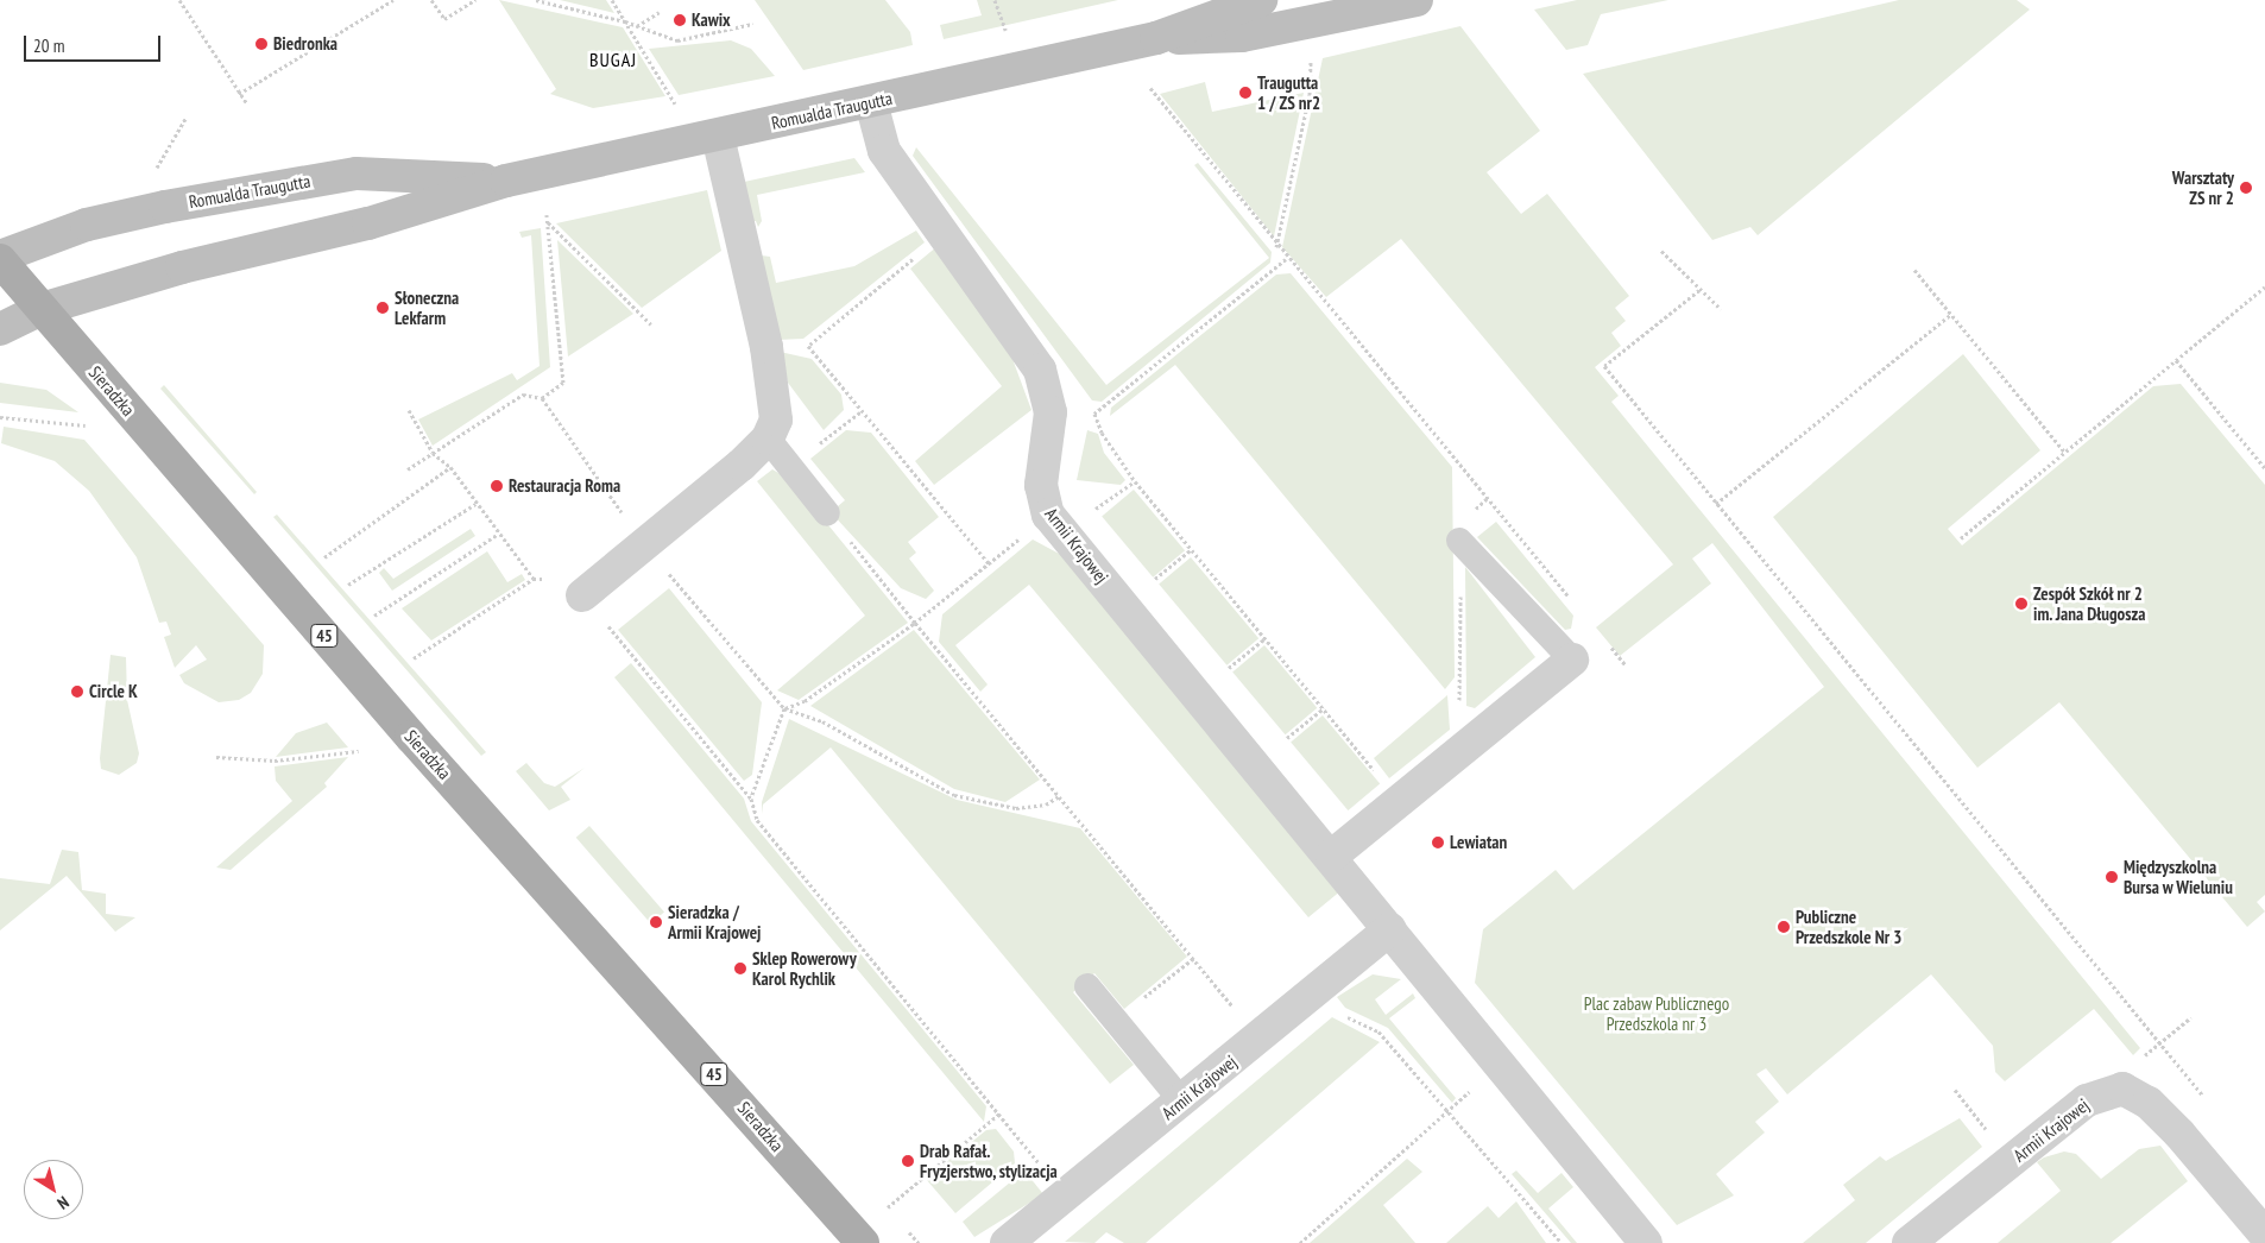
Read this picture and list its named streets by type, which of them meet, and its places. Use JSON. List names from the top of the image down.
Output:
{
  "streets": {
    "main road": ["Sieradzka", "45"],
    "street": ["Romualda Traugutta", "Armii Krajowej"]
  },
  "crossings": [
    ["Romualda Traugutta", "Sieradzka"],
    ["Romualda Traugutta", "Armii Krajowej"]
  ],
  "districts": ["BUGAJ"],
  "parks": ["Plac zabaw Publicznego Przedszkola nr 3"],
  "places": [
    "Kawix",
    "Biedronka",
    "Traugutta 1 / ZS nr2",
    "Warsztaty ZS nr 2",
    "Słoneczna Lekfarm",
    "Restauracja Roma",
    "Zespół Szkół nr 2 im. Jana Długosza",
    "Circle K",
    "Lewiatan",
    "Międzyszkolna Bursa w Wieluniu",
    "Sieradzka / Armii Krajowej",
    "Publiczne Przedszkole Nr 3",
    "Sklep Rowerowy Karol Rychlik",
    "Drab Rafał. Fryzjerstwo, stylizacja"
  ],
  "scale_bar": "20 m",
  "north": "bottom right"
}
